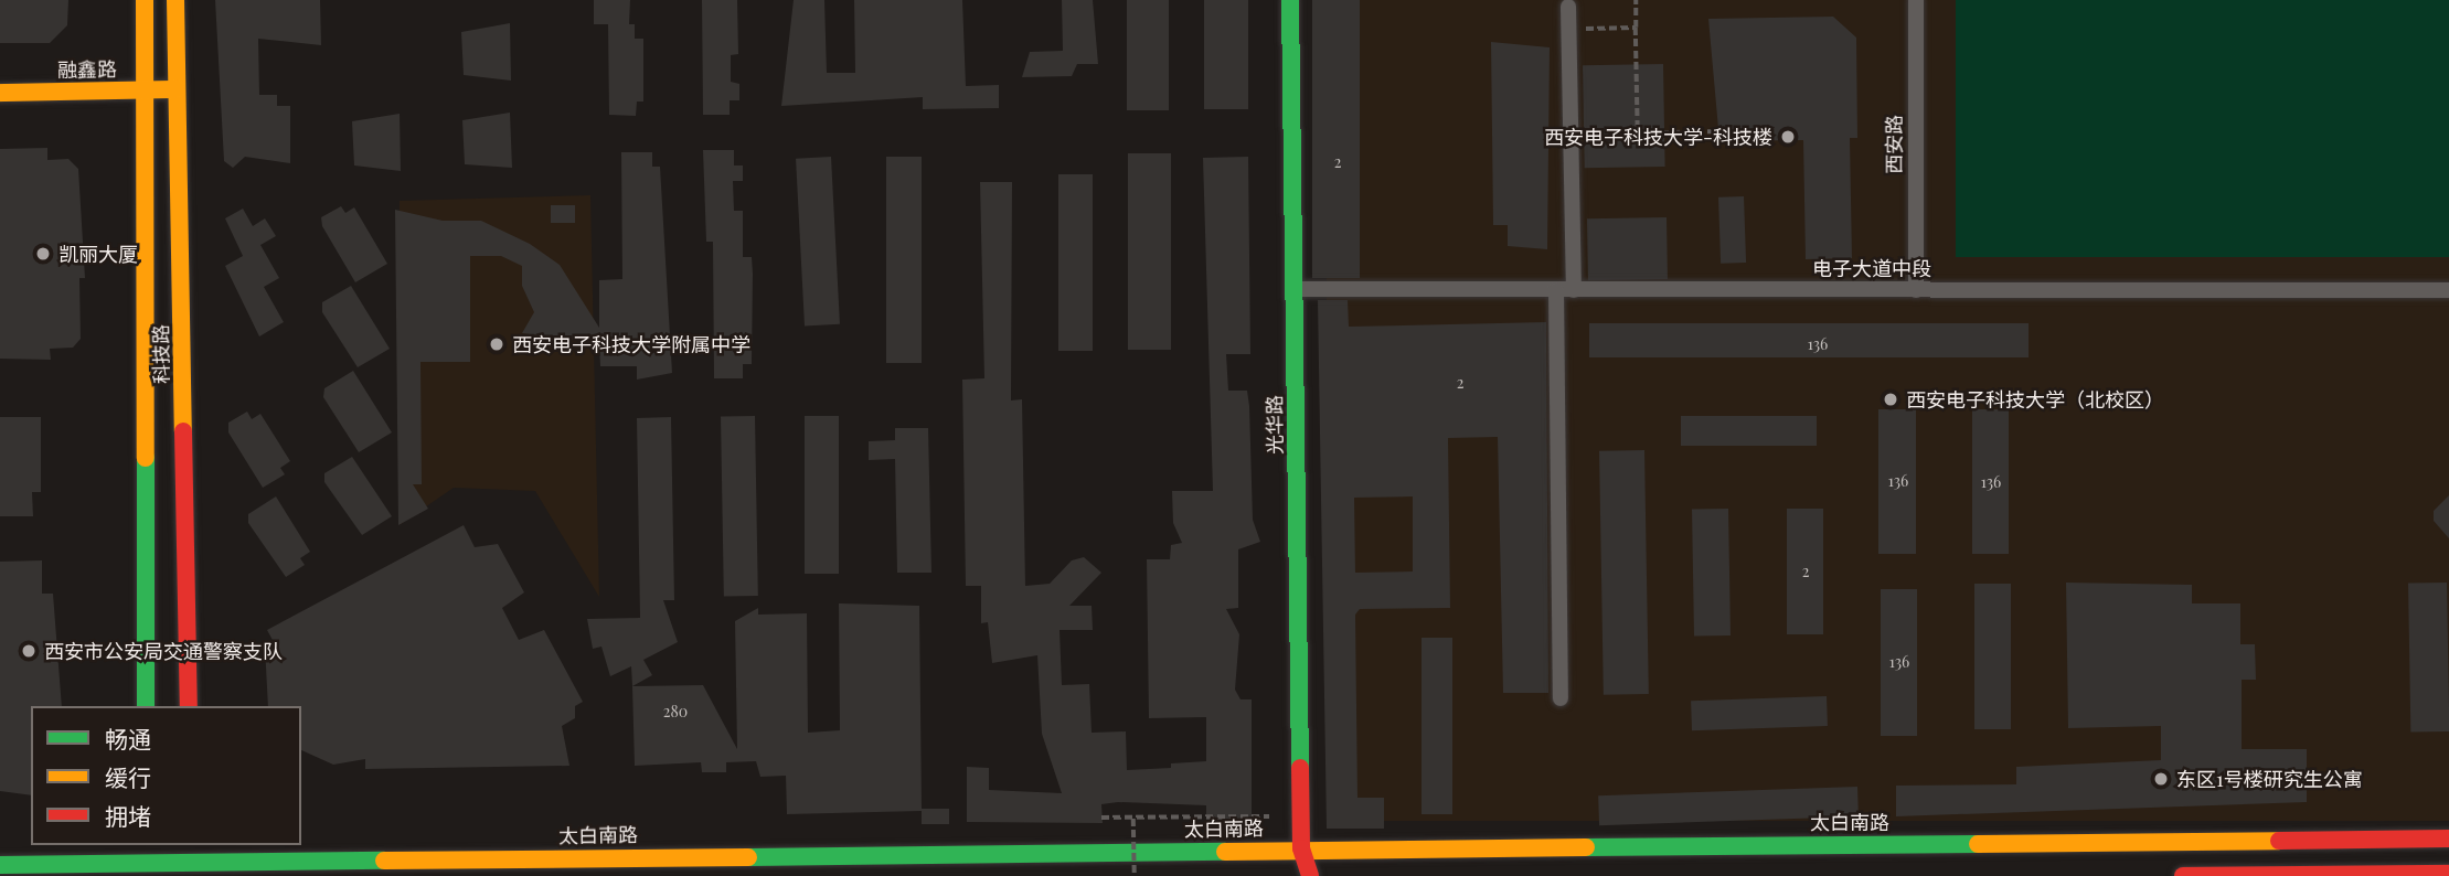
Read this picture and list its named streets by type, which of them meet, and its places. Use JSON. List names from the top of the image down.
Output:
{
  "streets": {
    "main road": [
      "融鑫路",
      "科技路",
      "光华路",
      "太白南路"
    ],
    "street": ["西安路", "电子大道中段"]
  },
  "crossings": [
    ["融鑫路", "科技路"],
    ["西安路", "电子大道中段"],
    ["电子大道中段", "光华路"],
    ["光华路", "太白南路"]
  ],
  "places": [
    "西安电子科技大学-科技楼",
    "凯丽大厦",
    "西安电子科技大学附属中学",
    "西安电子科技大学（北校区）",
    "西安市公安局交通警察支队",
    "东区1号楼研究生公寓"
  ],
  "house_numbers": [
    "2",
    "136",
    "2",
    "136",
    "136",
    "2",
    "136",
    "280"
  ],
  "legend": ["畅通", "缓行", "拥堵"]
}
